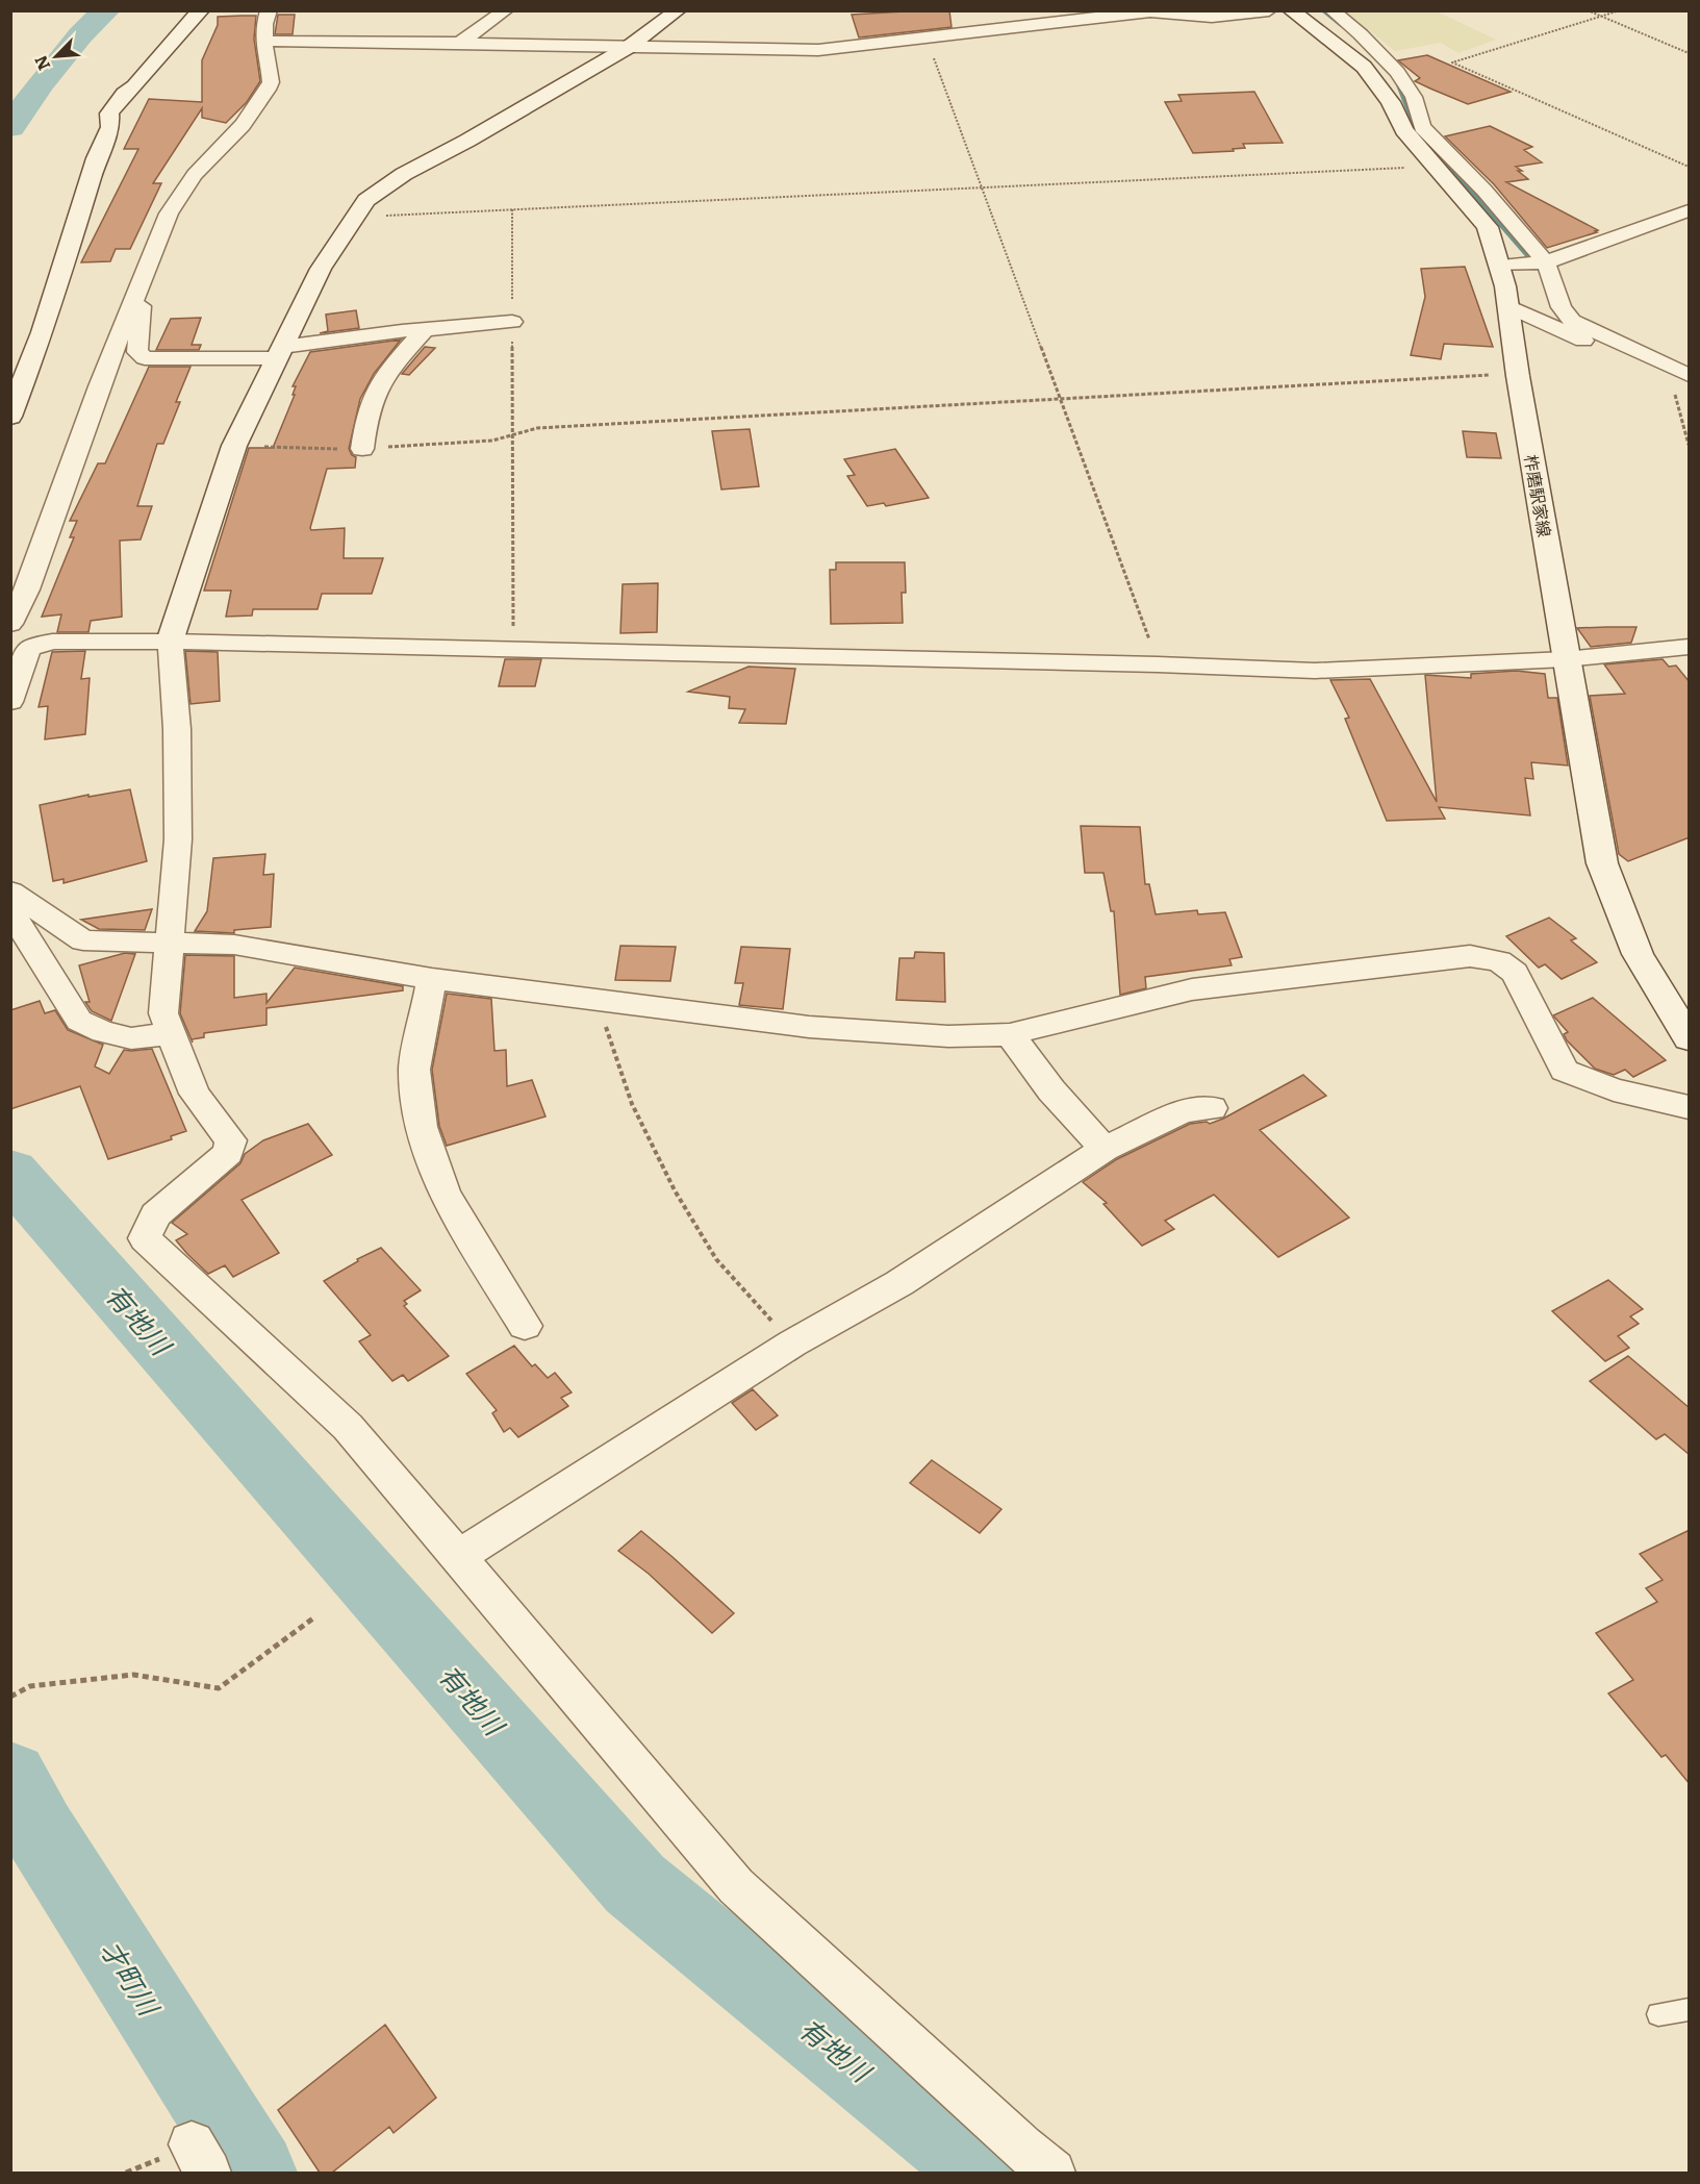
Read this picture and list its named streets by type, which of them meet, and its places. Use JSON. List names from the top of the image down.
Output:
{
  "streets": {
    "street": ["柞磨駅家線"]
  },
  "water": ["有地川", "才町川"],
  "north": "bottom left"
}
